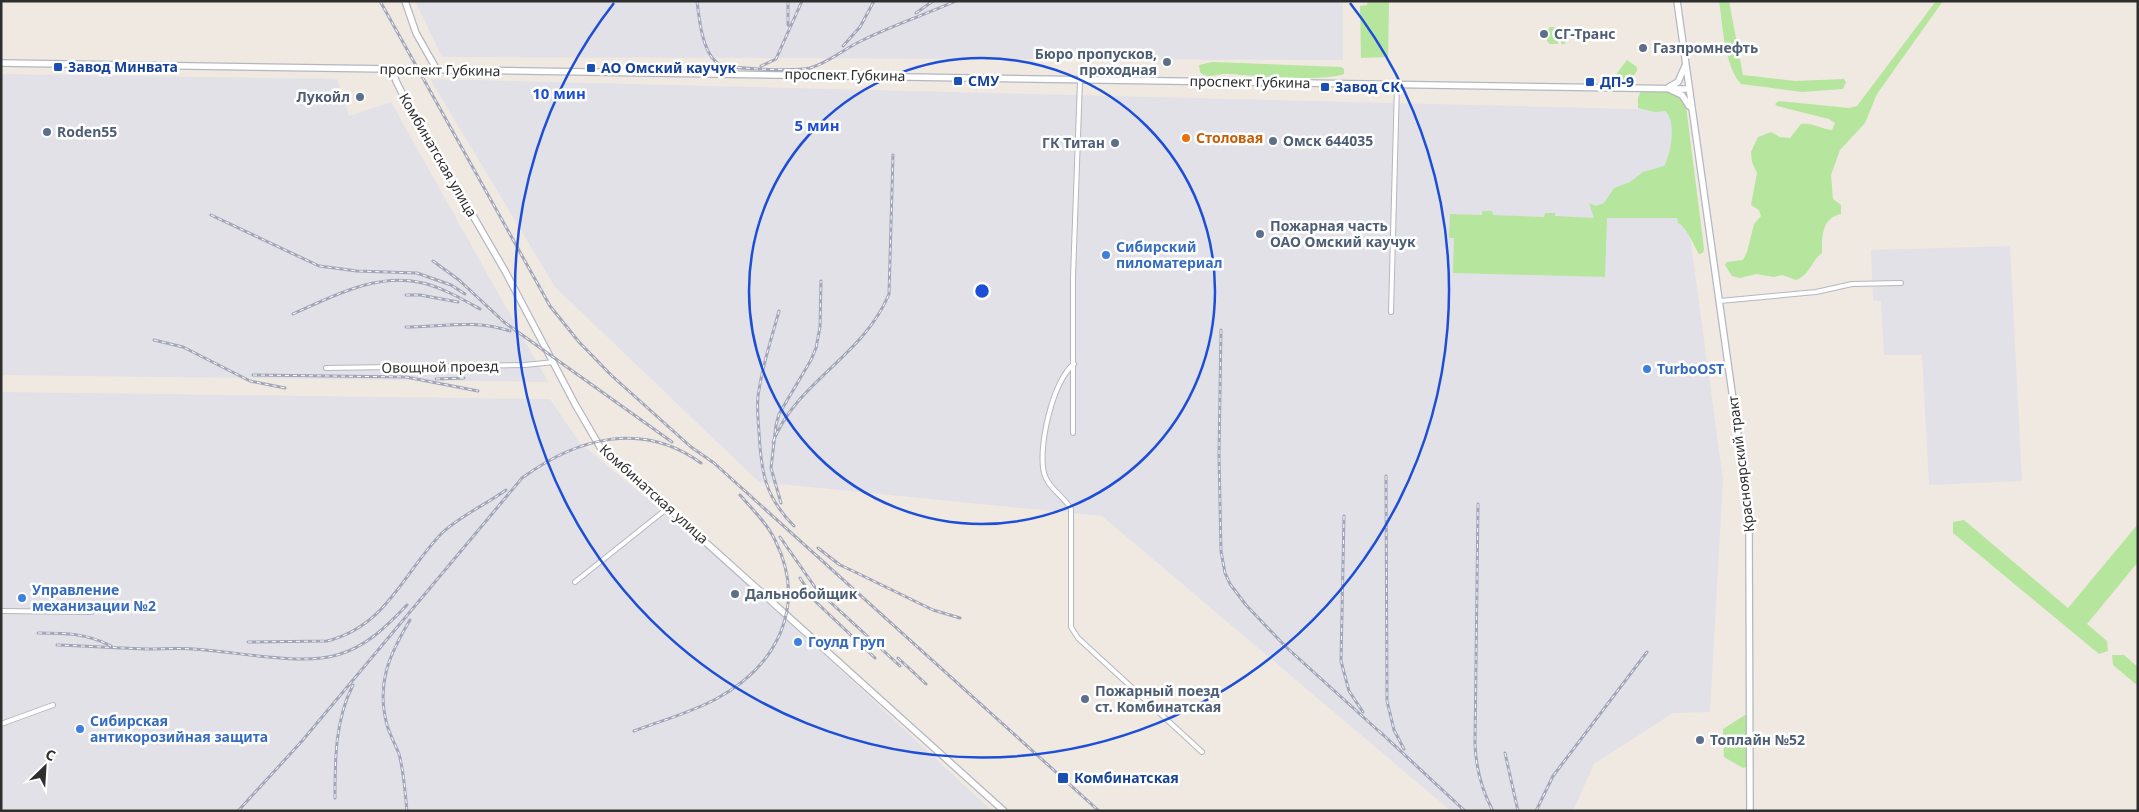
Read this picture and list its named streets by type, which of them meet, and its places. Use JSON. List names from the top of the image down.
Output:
{
  "streets": {
    "main road": ["проспект Губкина", "Комбинатская улица", "Красноярский тракт"],
    "street": ["Овощной проезд"]
  },
  "crossings": [
    ["проспект Губкина", "Комбинатская улица"],
    ["проспект Губкина", "Красноярский тракт"],
    ["Комбинатская улица", "Овощной проезд"]
  ],
  "places": {
    "other": [
      "СГ-Транс",
      "Газпромнефть",
      "Бюро пропусков, проходная",
      "Лукойл",
      "Roden55",
      "Столовая",
      "Омск 644035",
      "ГК Титан",
      "Пожарная часть ОАО Омский каучук",
      "Сибирский пиломатериал",
      "TurboOST",
      "Дальнобойщик",
      "Управление механизации №2",
      "Гоулд Груп",
      "Пожарный поезд ст. Комбинатская",
      "Сибирская антикорозийная защита",
      "Топлайн №52"
    ],
    "transit": [
      "Завод Минвата",
      "АО Омский каучук",
      "СМУ",
      "ДП-9",
      "Завод СК",
      "Комбинатская"
    ]
  },
  "north": "top right",
  "rings": ["10 мин", "5 мин"]
}
